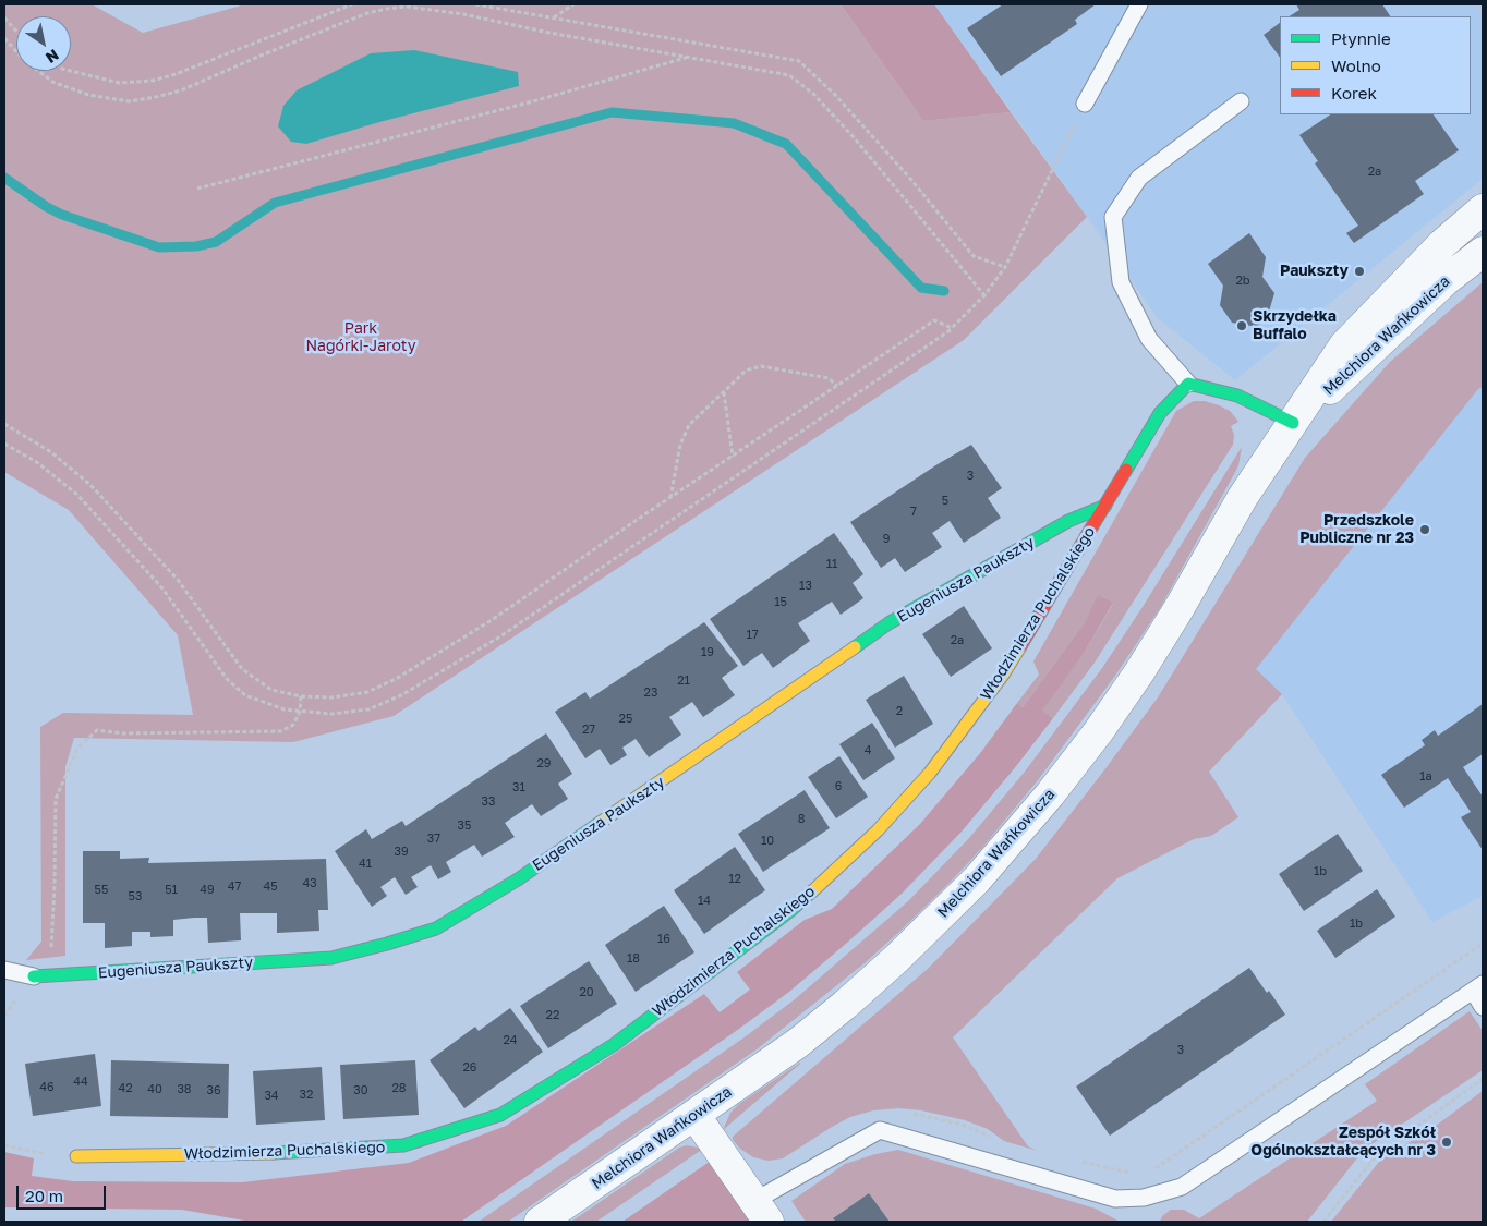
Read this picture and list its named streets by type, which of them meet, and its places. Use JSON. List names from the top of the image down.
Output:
{
  "streets": {
    "street": ["Melchiora Wańkowicza", "Eugeniusza Paukszty", "Włodzimierza Puchalskiego"]
  },
  "crossings": [
    ["Eugeniusza Paukszty", "Włodzimierza Puchalskiego"]
  ],
  "parks": ["Park Nagórki-Jaroty"],
  "places": [
    "Paukszty",
    "Skrzydełka Buffalo",
    "Przedszkole Publiczne nr 23",
    "Zespół Szkół Ogólnokształcących nr 3"
  ],
  "house_numbers": [
    "2a",
    "2b",
    "3",
    "5",
    "7",
    "9",
    "11",
    "13",
    "15",
    "17",
    "2a",
    "19",
    "21",
    "23",
    "2",
    "25",
    "27",
    "4",
    "29",
    "1a",
    "6",
    "31",
    "33",
    "8",
    "35",
    "37",
    "10",
    "39",
    "41",
    "1b",
    "12",
    "43",
    "47",
    "45",
    "55",
    "51",
    "49",
    "53",
    "14",
    "1b",
    "16",
    "18",
    "20",
    "22",
    "24",
    "3",
    "26",
    "44",
    "46",
    "42",
    "28",
    "40",
    "38",
    "36",
    "30",
    "32",
    "34"
  ],
  "legend": ["Płynnie", "Wolno", "Korek"],
  "scale_bar": "20 m",
  "north": "bottom right"
}
